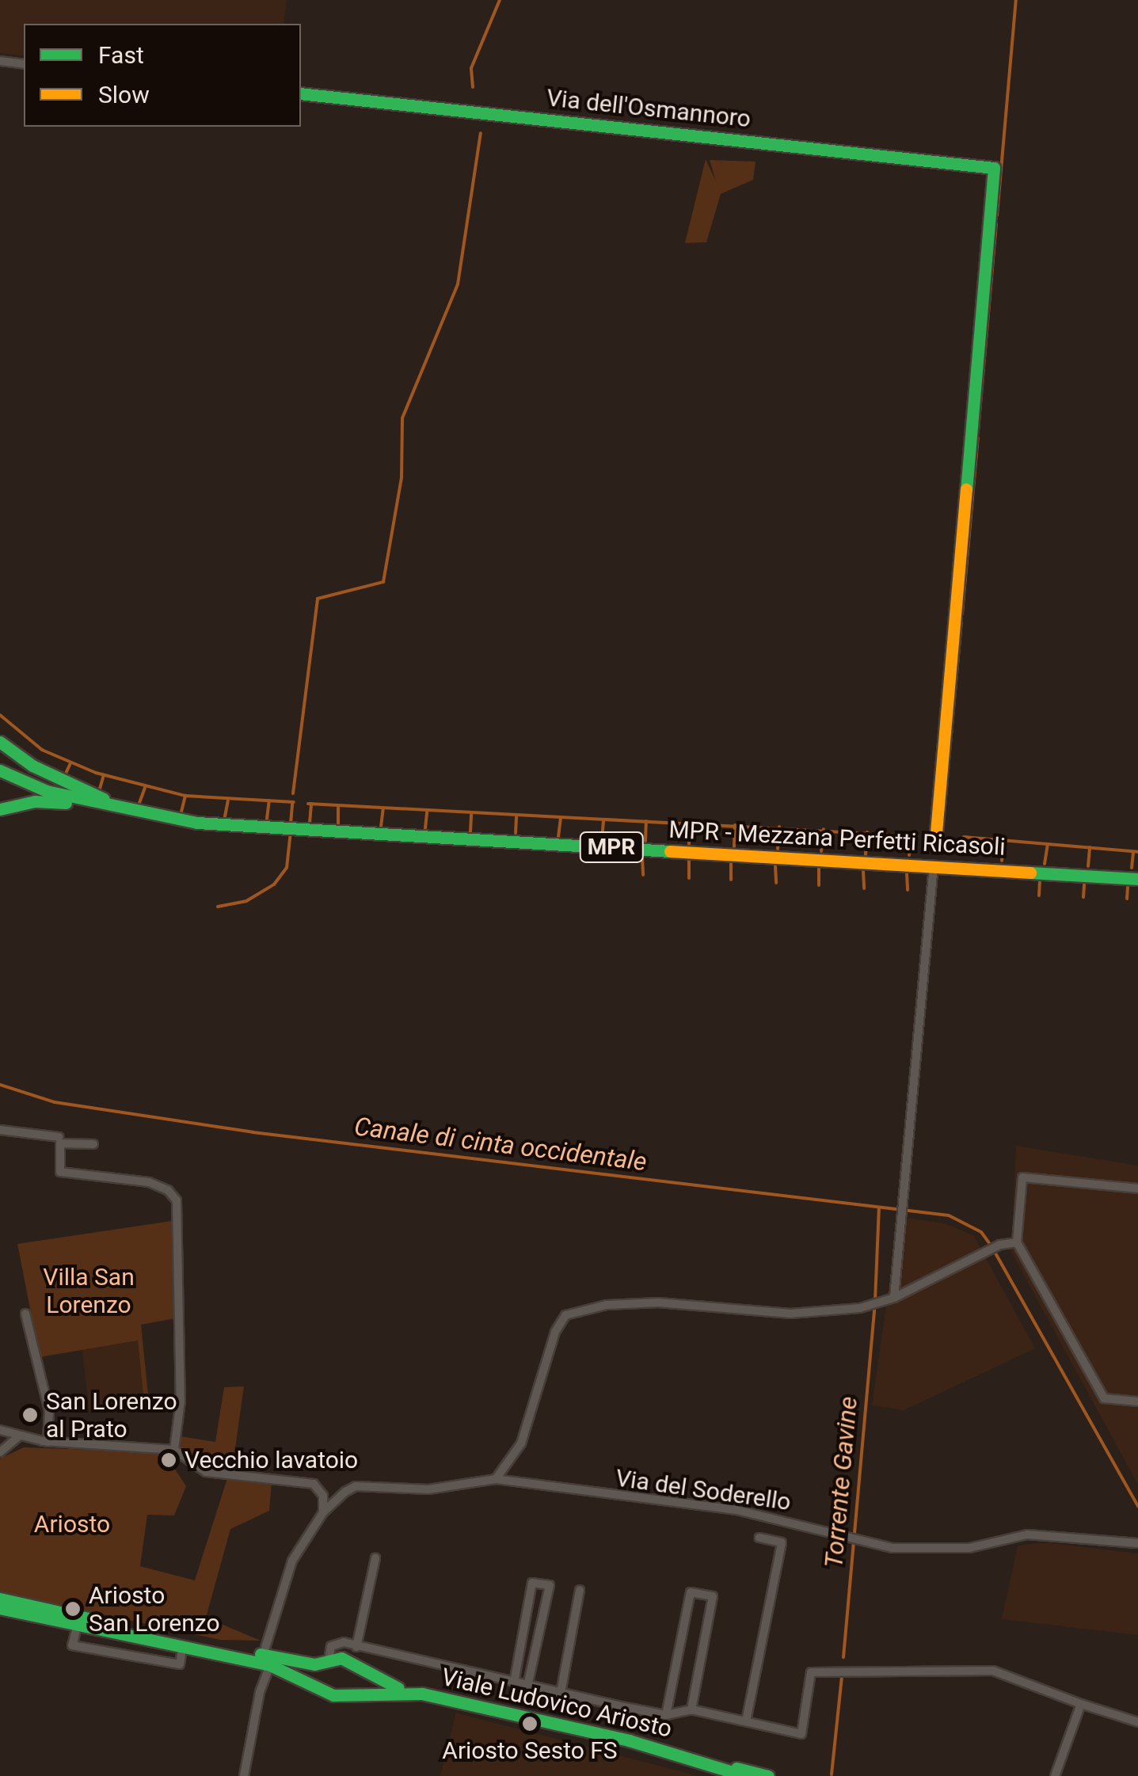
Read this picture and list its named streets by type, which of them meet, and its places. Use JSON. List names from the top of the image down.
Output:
{
  "streets": {
    "street": [
      "Via dell'Osmannoro",
      "MPR - Mezzana Perfetti Ricasoli",
      "MPR",
      "Via del Soderello",
      "Viale Ludovico Ariosto"
    ]
  },
  "crossings": [
    ["MPR - Mezzana Perfetti Ricasoli", "MPR"],
    ["Via del Soderello", "Viale Ludovico Ariosto"]
  ],
  "water": ["Canale di cinta occidentale", "Torrente Gavine"],
  "parks": ["Villa San Lorenzo", "Ariosto"],
  "places": [
    "San Lorenzo al Prato",
    "Vecchio lavatoio",
    "Ariosto San Lorenzo",
    "Ariosto Sesto FS"
  ],
  "legend": ["Fast", "Slow"]
}
